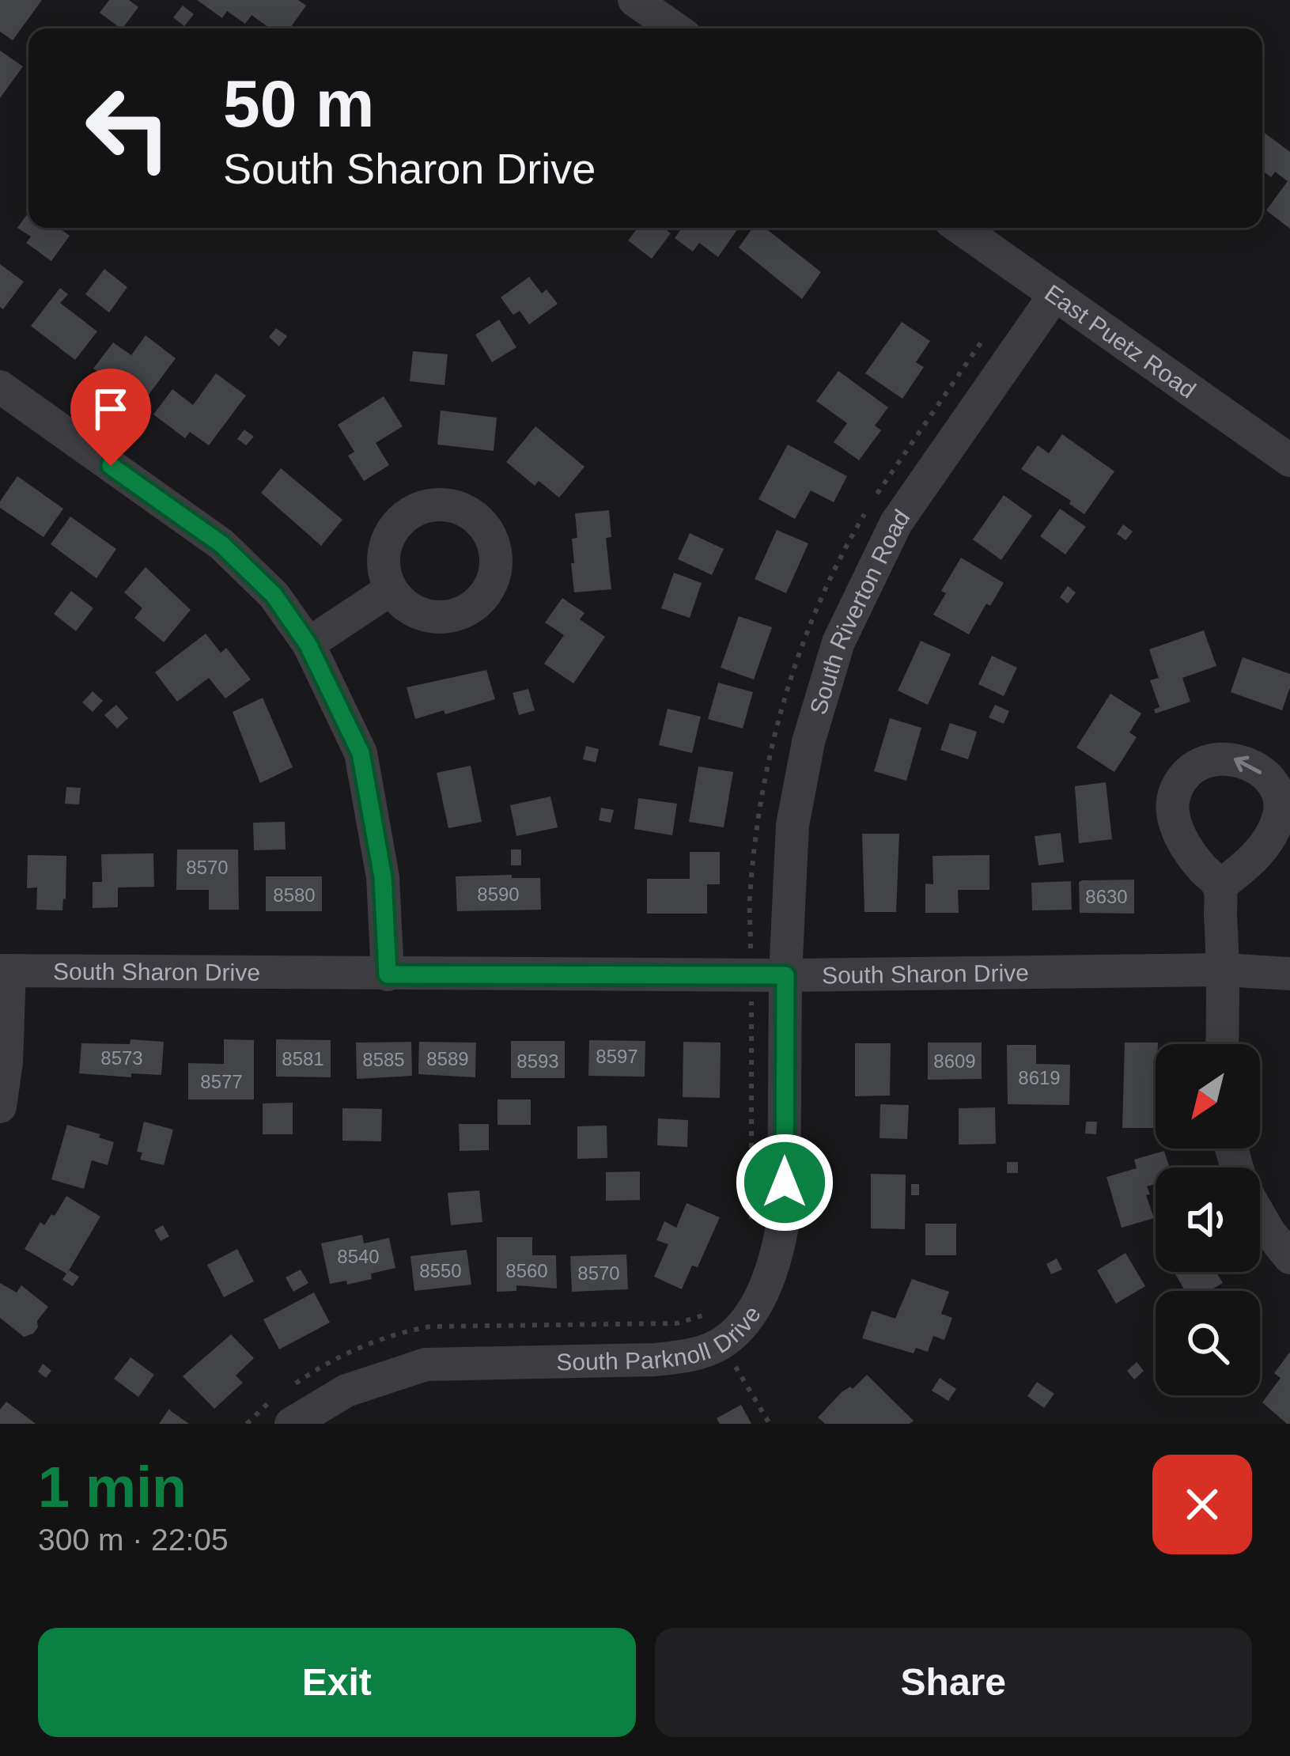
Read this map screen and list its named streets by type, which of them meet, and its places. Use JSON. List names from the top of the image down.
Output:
{
  "streets": {
    "street": [
      "East Puetz Road",
      "South Riverton Road",
      "South Sharon Drive",
      "South Parknoll Drive"
    ]
  },
  "crossings": [
    ["East Puetz Road", "South Riverton Road"],
    ["South Riverton Road", "South Sharon Drive"],
    ["South Riverton Road", "South Parknoll Drive"],
    ["South Sharon Drive", "South Parknoll Drive"]
  ],
  "house_numbers": [
    "8570",
    "8590",
    "8580",
    "8630",
    "8597",
    "8573",
    "8581",
    "8589",
    "8585",
    "8593",
    "8609",
    "8619",
    "8577",
    "8540",
    "8550",
    "8560",
    "8570"
  ],
  "north": "bottom left",
  "page": {
    "turn": ["50 m", "South Sharon Drive"],
    "heading": ["1 min", "300 m · 22:05"],
    "buttons": ["Exit", "Share"]
  }
}
